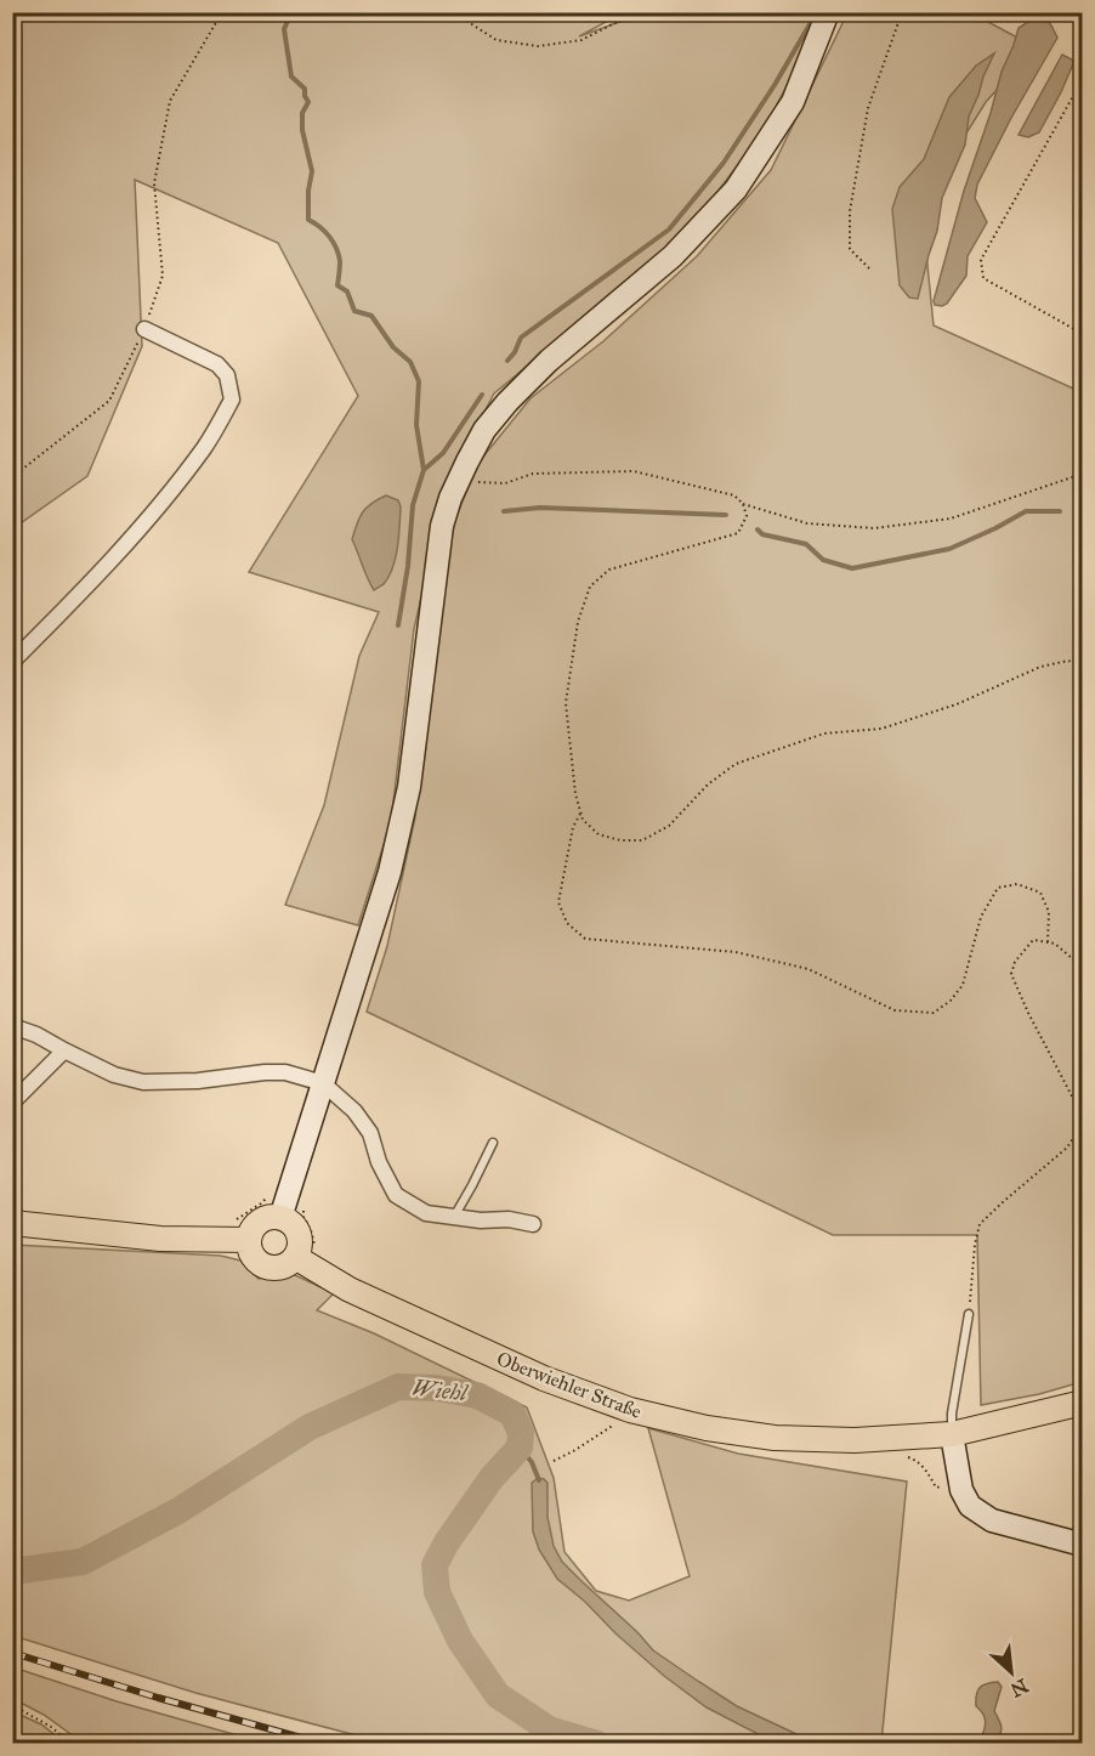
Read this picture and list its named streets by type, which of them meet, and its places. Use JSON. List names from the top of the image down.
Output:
{
  "streets": {
    "main road": ["Oberwiehler Straße"]
  },
  "water": ["Wiehl"],
  "north": "bottom right"
}
